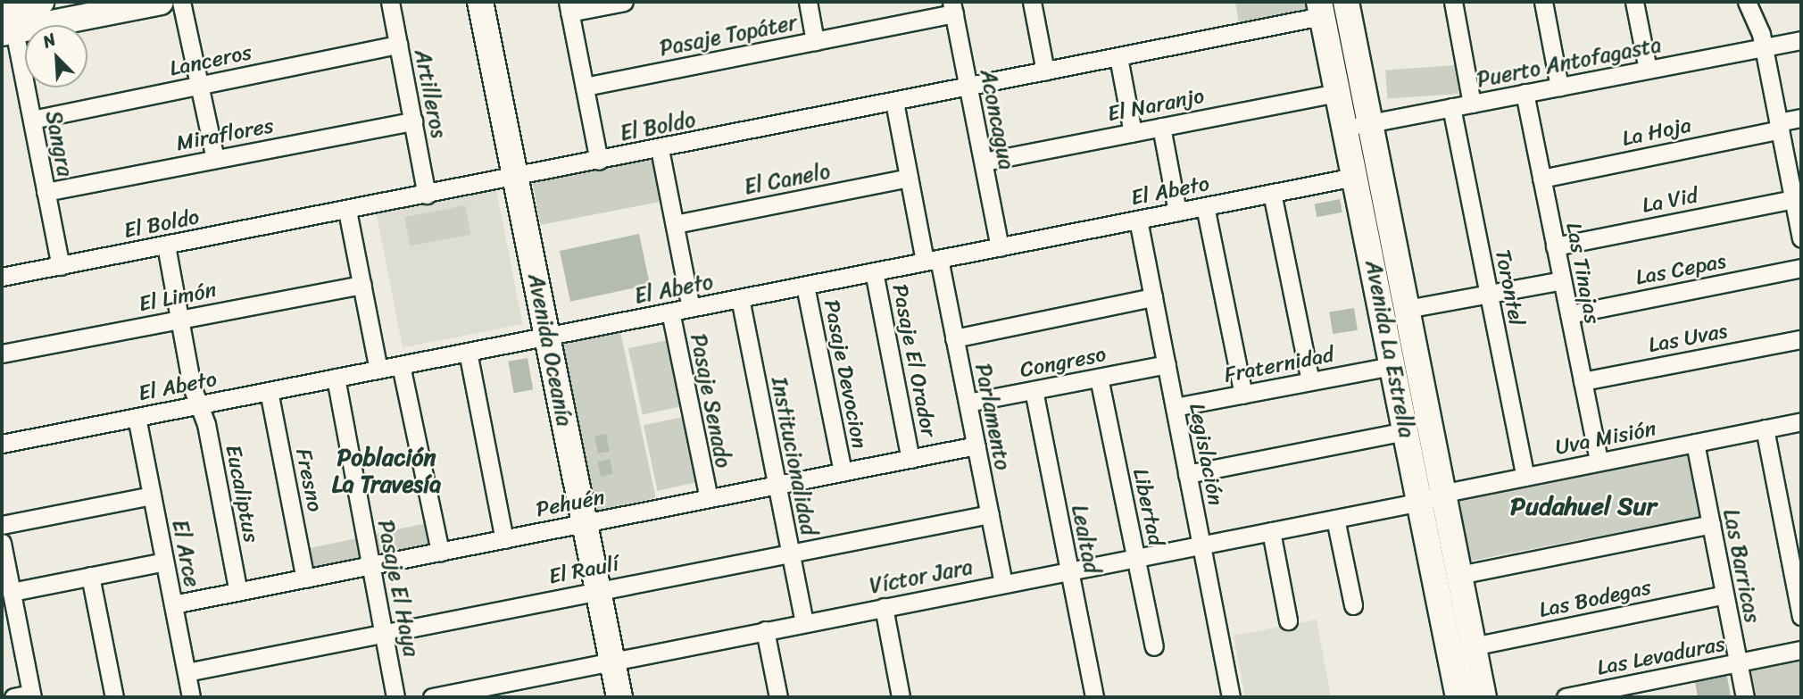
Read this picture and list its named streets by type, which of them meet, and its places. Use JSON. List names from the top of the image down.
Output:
{
  "streets": {
    "main road": ["Avenida La Estrella", "Avenida Oceanía"],
    "street": [
      "Pasaje Topáter",
      "Lanceros",
      "Puerto Antofagasta",
      "Artilleros",
      "El Naranjo",
      "Aconcagua",
      "El Boldo",
      "La Hoja",
      "Miraflores",
      "Sangra",
      "El Canelo",
      "El Abeto",
      "La Vid",
      "Las Cepas",
      "Las Tinajas",
      "Torontel",
      "El Limón",
      "Las Uvas",
      "Pasaje El Orador",
      "Congreso",
      "Fraternidad",
      "Pasaje Devocion",
      "Pasaje Senado",
      "Parlamento",
      "Uva Misión",
      "Legislación",
      "Institucionalidad",
      "Fresno",
      "Eucaliptus",
      "Pehuén",
      "Libertad",
      "Lealtad",
      "El Arce",
      "Las Barricas",
      "El Raulí",
      "Víctor Jara",
      "Pasaje El Haya",
      "Las Bodegas",
      "Las Levaduras"
    ]
  },
  "crossings": [
    ["Pasaje Topáter", "Aconcagua"],
    ["Lanceros", "Artilleros"],
    ["Lanceros", "Sangra"],
    ["Puerto Antofagasta", "Las Tinajas"],
    ["Puerto Antofagasta", "Torontel"],
    ["Puerto Antofagasta", "Avenida La Estrella"],
    ["Artilleros", "El Boldo"],
    ["Artilleros", "Miraflores"],
    ["El Naranjo", "Aconcagua"],
    ["El Naranjo", "Avenida La Estrella"],
    ["Aconcagua", "El Boldo"],
    ["Aconcagua", "El Abeto"],
    ["El Boldo", "Sangra"],
    ["El Boldo", "Avenida La Estrella"],
    ["El Boldo", "Avenida Oceanía"],
    ["El Boldo", "Parlamento"],
    ["El Boldo", "Eucaliptus"],
    ["La Hoja", "Las Tinajas"],
    ["Miraflores", "Sangra"],
    ["El Canelo", "Parlamento"],
    ["El Abeto", "Avenida La Estrella"],
    ["El Abeto", "Avenida Oceanía"],
    ["El Abeto", "Pasaje El Orador"],
    ["El Abeto", "Pasaje Devocion"],
    ["El Abeto", "Pasaje Senado"],
    ["El Abeto", "Parlamento"],
    ["El Abeto", "Legislación"],
    ["El Abeto", "Institucionalidad"],
    ["El Abeto", "Fresno"],
    ["El Abeto", "Eucaliptus"],
    ["El Abeto", "El Arce"],
    ["El Abeto", "Pasaje El Haya"],
    ["La Vid", "Las Tinajas"],
    ["Las Cepas", "Las Tinajas"],
    ["Las Tinajas", "Las Uvas"],
    ["Las Tinajas", "Uva Misión"],
    ["Torontel", "Uva Misión"],
    ["El Limón", "Eucaliptus"],
    ["Avenida La Estrella", "Fraternidad"],
    ["Avenida La Estrella", "Uva Misión"],
    ["Avenida La Estrella", "Víctor Jara"],
    ["Avenida La Estrella", "Las Bodegas"],
    ["Avenida Oceanía", "Pehuén"],
    ["Avenida Oceanía", "El Raulí"],
    ["Avenida Oceanía", "Víctor Jara"],
    ["Pasaje El Orador", "Pehuén"],
    ["Congreso", "Parlamento"],
    ["Congreso", "Legislación"],
    ["Congreso", "Libertad"],
    ["Congreso", "Lealtad"],
    ["Fraternidad", "Legislación"],
    ["Pasaje Devocion", "Pehuén"],
    ["Pasaje Senado", "Pehuén"],
    ["Parlamento", "Pehuén"],
    ["Parlamento", "El Raulí"],
    ["Parlamento", "Víctor Jara"],
    ["Uva Misión", "Las Barricas"],
    ["Uva Misión", "Víctor Jara"],
    ["Legislación", "Víctor Jara"],
    ["Institucionalidad", "Pehuén"],
    ["Institucionalidad", "El Raulí"],
    ["Institucionalidad", "Víctor Jara"],
    ["Fresno", "Pehuén"],
    ["Eucaliptus", "Pehuén"],
    ["Pehuén", "El Arce"],
    ["Pehuén", "Pasaje El Haya"],
    ["Libertad", "Víctor Jara"],
    ["Lealtad", "Víctor Jara"],
    ["El Arce", "El Raulí"],
    ["Las Barricas", "Las Bodegas"],
    ["Las Barricas", "Las Levaduras"],
    ["El Raulí", "Pasaje El Haya"]
  ],
  "districts": ["Población La Travesía", "Pudahuel Sur"],
  "north": "top left"
}
